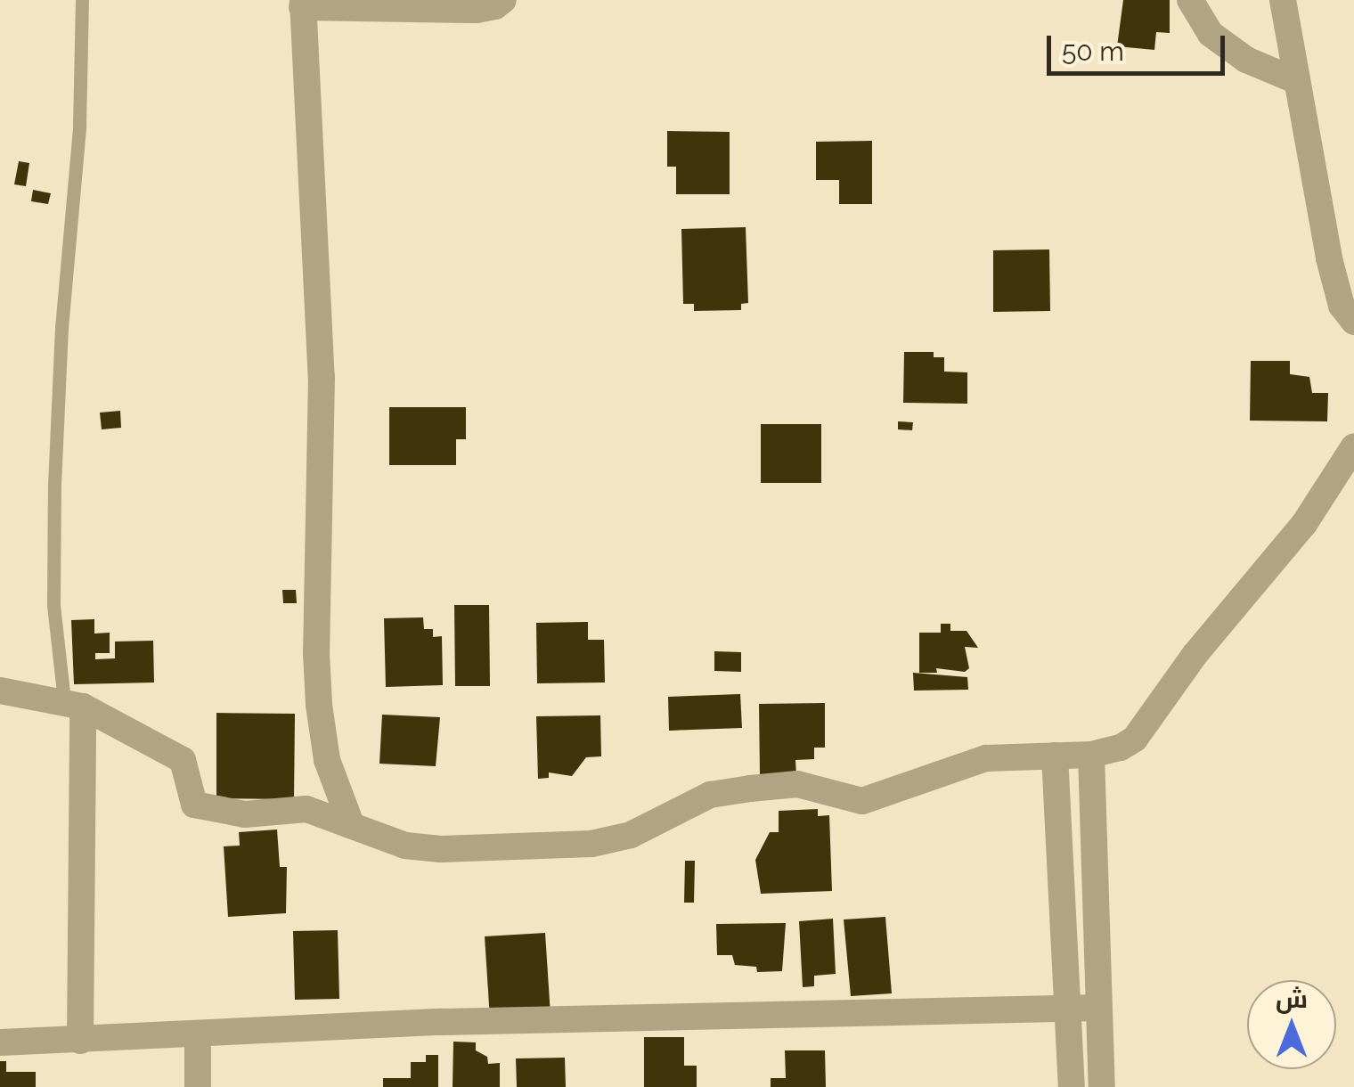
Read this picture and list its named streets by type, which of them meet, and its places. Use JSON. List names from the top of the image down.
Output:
{
  "scale_bar": "50 m",
  "north": "top"
}
